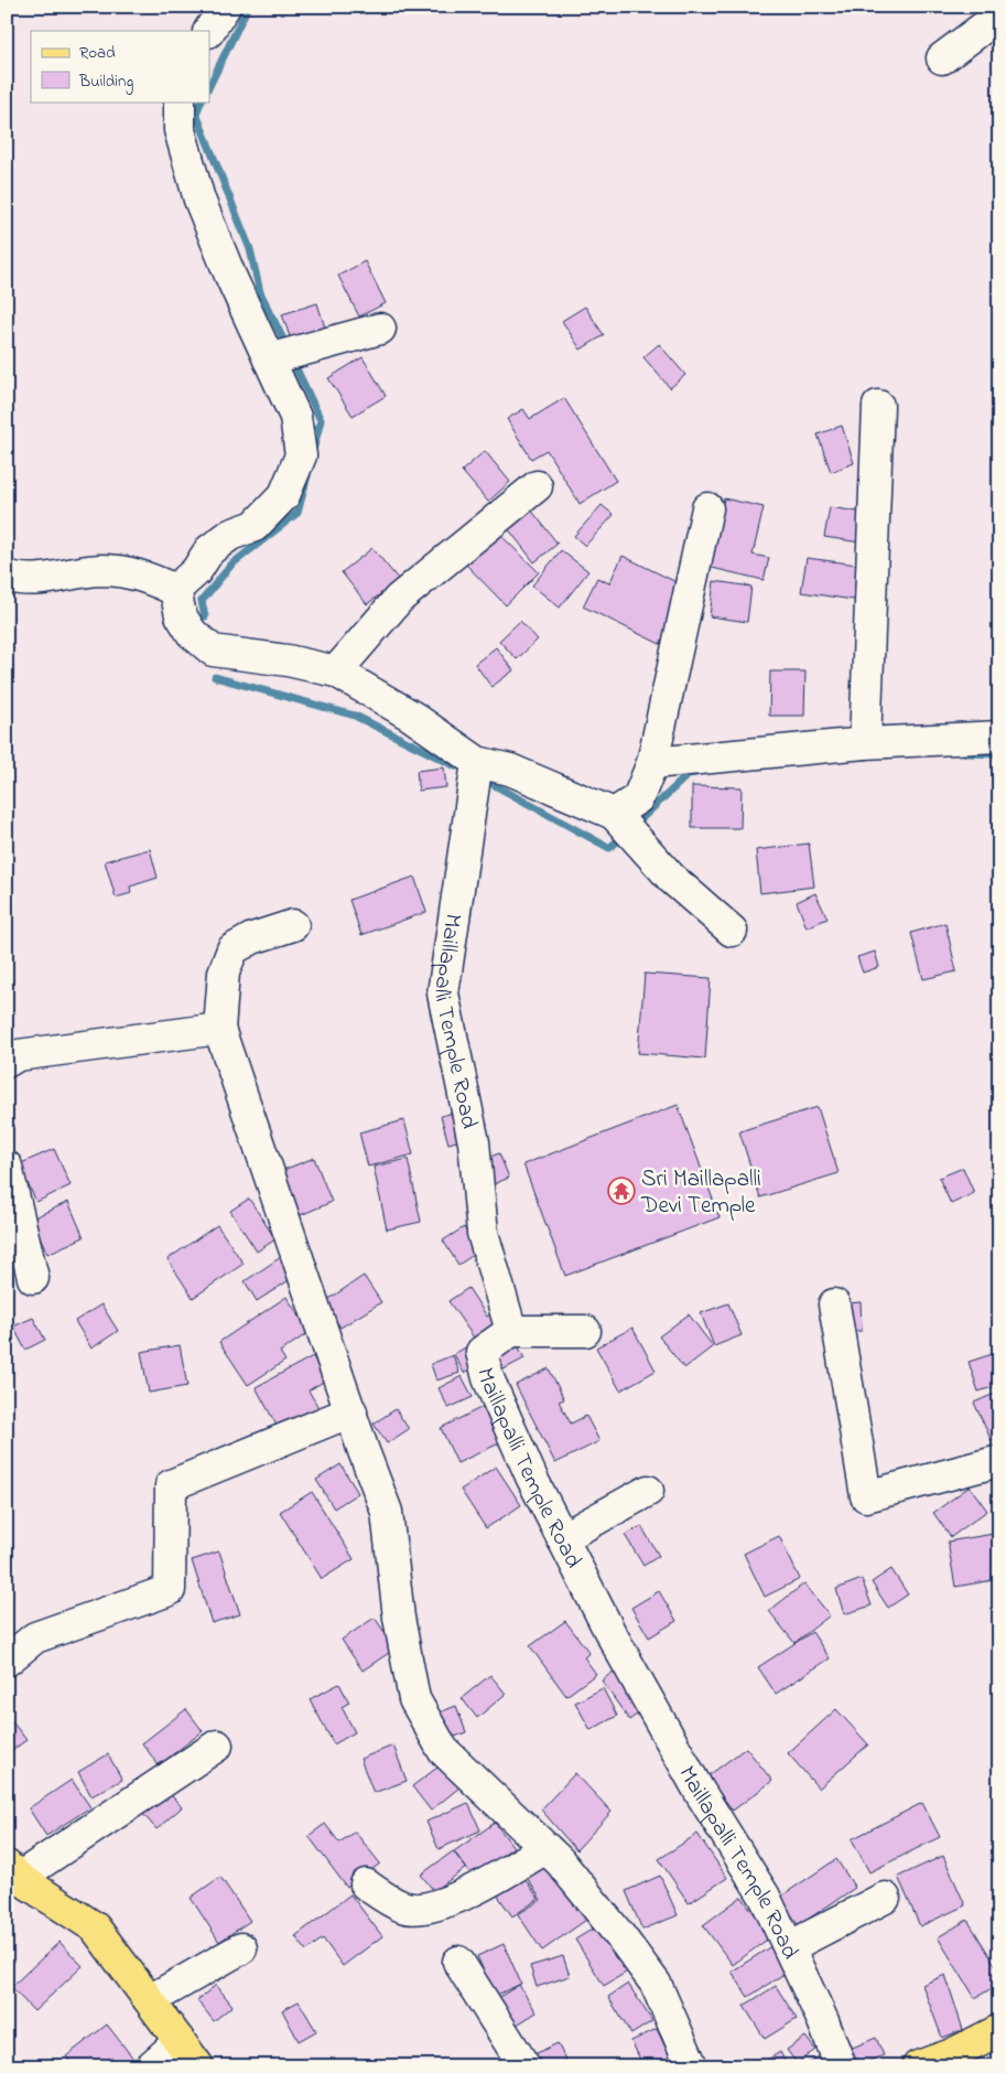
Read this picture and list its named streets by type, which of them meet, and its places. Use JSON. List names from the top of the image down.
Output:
{
  "streets": {
    "street": ["Maillapalli Temple Road"]
  },
  "places": {
    "temple": ["Sri Maillapalli Devi Temple"]
  },
  "legend": ["Road", "Building"]
}
